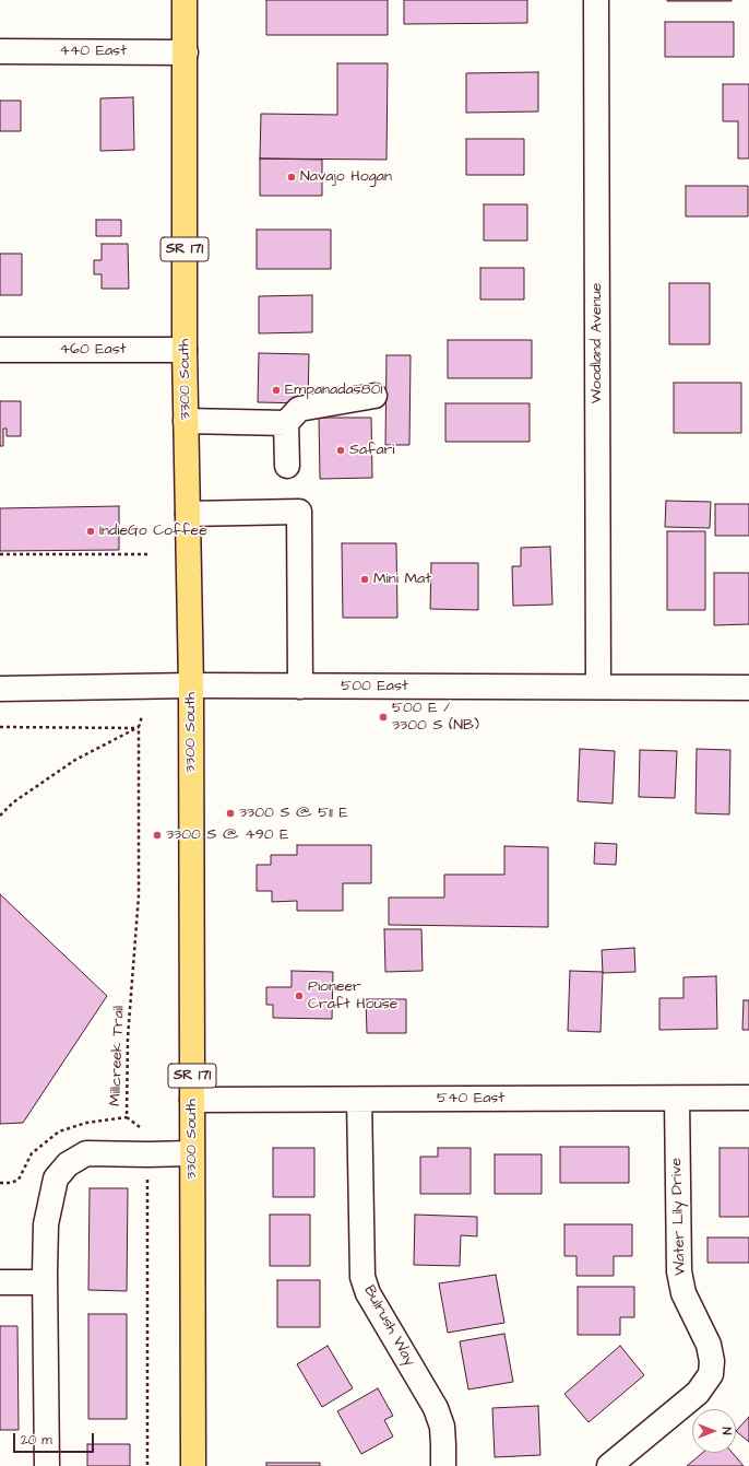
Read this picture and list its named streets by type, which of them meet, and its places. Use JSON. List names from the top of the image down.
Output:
{
  "streets": {
    "main road": ["SR 171", "3300 South"],
    "street": [
      "440 East",
      "Woodland Avenue",
      "460 East",
      "500 East",
      "540 East",
      "Water Lily Drive",
      "Bulrush Way"
    ],
    "path": ["Millcreek Trail"]
  },
  "crossings": [
    ["440 East", "3300 South"],
    ["Woodland Avenue", "500 East"],
    ["460 East", "3300 South"],
    ["3300 South", "500 East"],
    ["3300 South", "540 East"],
    ["540 East", "Water Lily Drive"],
    ["540 East", "Bulrush Way"]
  ],
  "places": [
    "Navajo Hogan",
    "Empanadas801",
    "Safari",
    "IndieGo Coffee",
    "Mini Mat",
    "500 E / 3300 S (NB)",
    "3300 S @ 511 E",
    "3300 S @ 490 E",
    "Pioneer Craft House"
  ],
  "scale_bar": "20 m",
  "north": "right"
}
